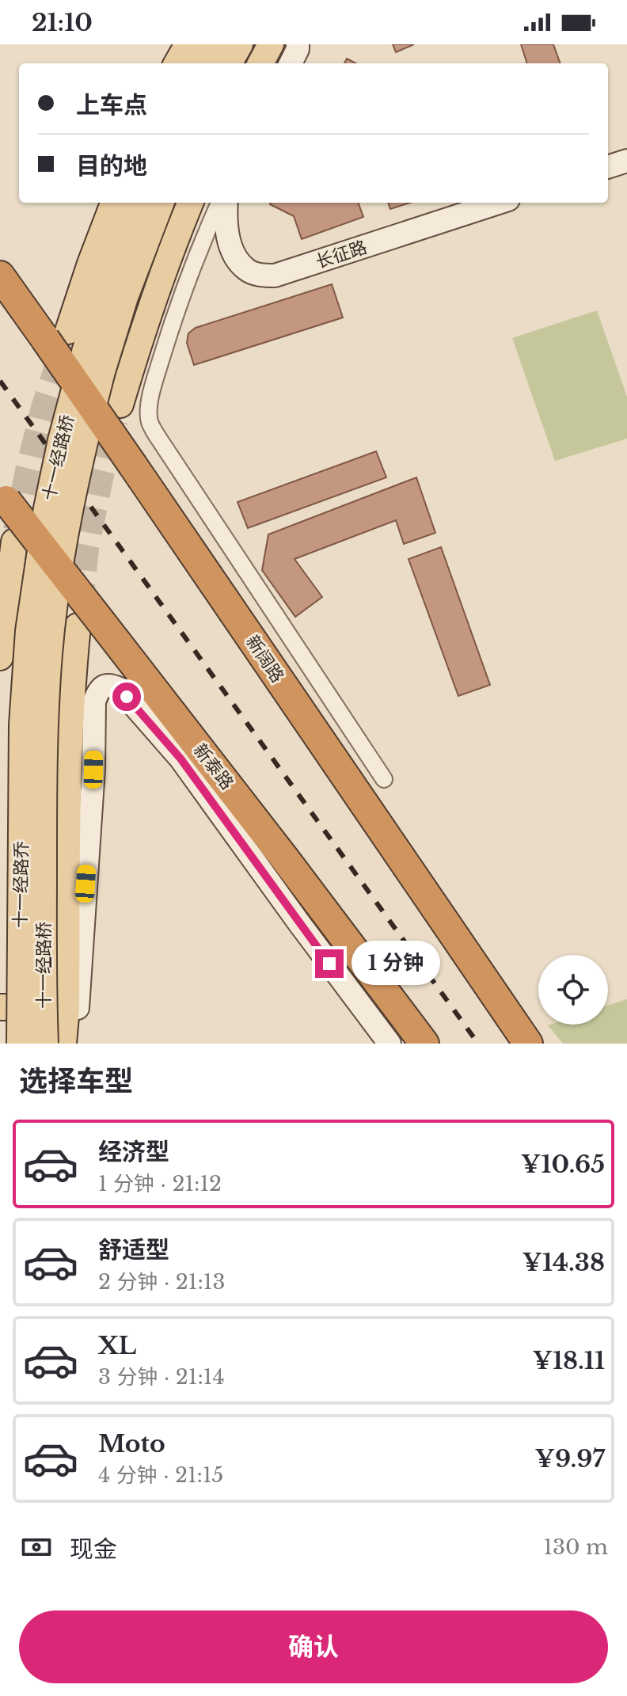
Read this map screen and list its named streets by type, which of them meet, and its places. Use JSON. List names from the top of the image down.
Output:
{
  "streets": {
    "highway": ["新阔路", "新泰路"],
    "main road": ["十一经路桥", "十一经路乔"],
    "street": ["长征路"]
  },
  "crossings": [
    ["十一经路桥", "十一经路乔"]
  ],
  "page": {
    "status": "21:10",
    "banner": ["上车点", "目的地"],
    "bubble": "1 分钟",
    "heading": "选择车型",
    "list": [
      {
        "name": "经济型",
        "note": "1 分钟 · 21:12",
        "value": "¥10.65"
      },
      {
        "name": "舒适型",
        "note": "2 分钟 · 21:13",
        "value": "¥14.38"
      },
      {
        "name": "XL",
        "note": "3 分钟 · 21:14",
        "value": "¥18.11"
      },
      {
        "name": "Moto",
        "note": "4 分钟 · 21:15",
        "value": "¥9.97"
      }
    ],
    "pay": ["现金", "130 m"],
    "buttons": "确认"
  }
}
